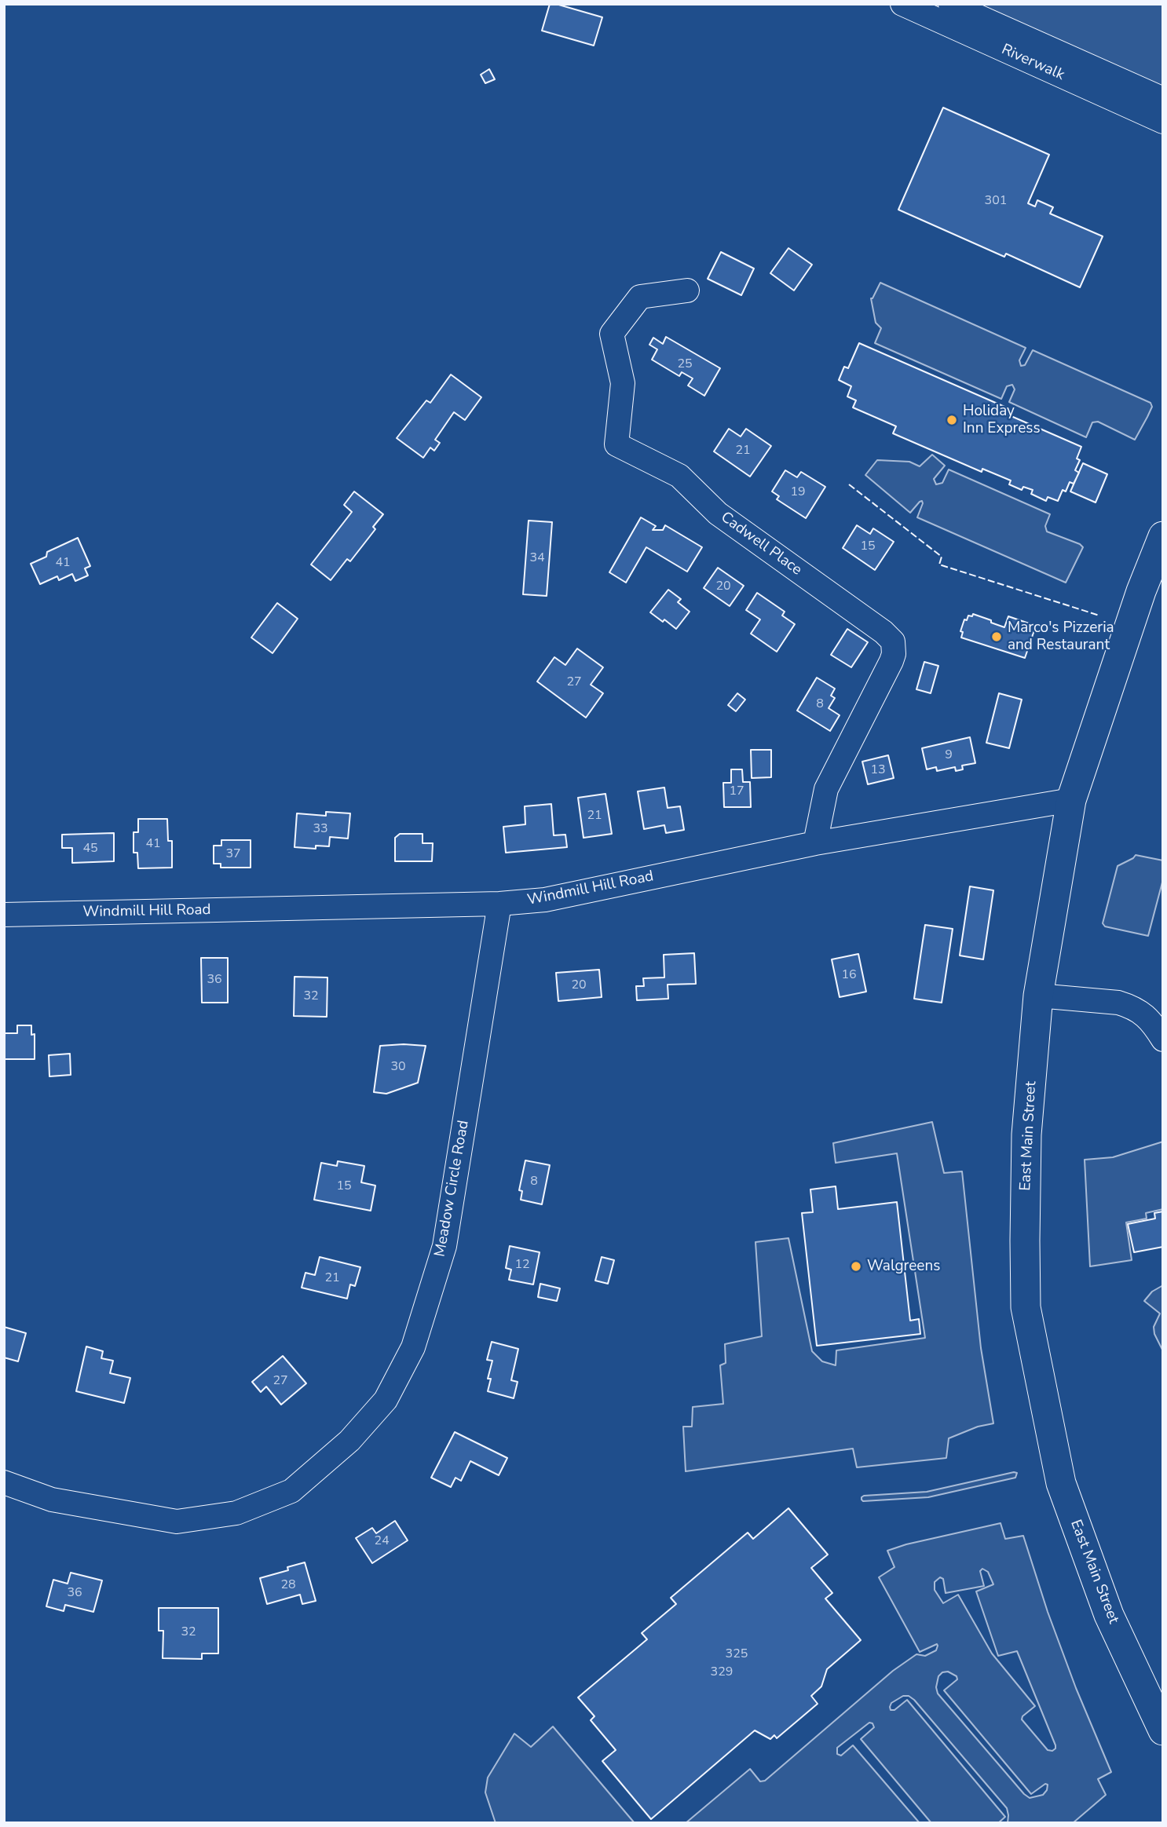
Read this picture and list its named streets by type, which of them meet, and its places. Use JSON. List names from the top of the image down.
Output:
{
  "streets": {
    "main road": ["East Main Street"],
    "street": [
      "Riverwalk",
      "Cadwell Place",
      "Windmill Hill Road",
      "Meadow Circle Road"
    ]
  },
  "crossings": [
    ["Cadwell Place", "Windmill Hill Road"],
    ["Windmill Hill Road", "East Main Street"],
    ["Windmill Hill Road", "Meadow Circle Road"]
  ],
  "places": ["Holiday Inn Express", "Marco's Pizzeria and Restaurant", "Walgreens"],
  "house_numbers": [
    "301",
    "25",
    "21",
    "19",
    "15",
    "34",
    "41",
    "20",
    "27",
    "8",
    "9",
    "13",
    "17",
    "21",
    "33",
    "41",
    "45",
    "37",
    "16",
    "36",
    "20",
    "32",
    "30",
    "8",
    "15",
    "12",
    "21",
    "27",
    "24",
    "28",
    "36",
    "32",
    "325",
    "329"
  ]
}
